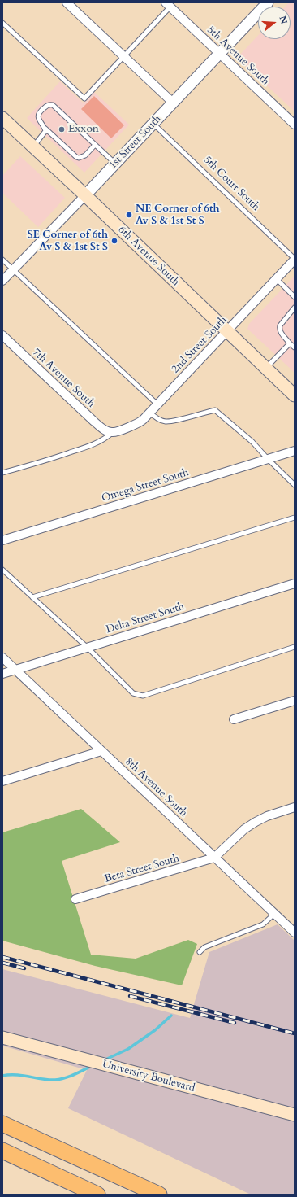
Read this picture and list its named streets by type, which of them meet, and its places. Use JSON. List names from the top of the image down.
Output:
{
  "streets": {
    "main road": ["6th Avenue South", "University Boulevard"],
    "street": [
      "5th Avenue South",
      "1st Street South",
      "2nd Street South",
      "7th Avenue South",
      "Omega Street South",
      "Delta Street South",
      "8th Avenue South",
      "Beta Street South"
    ],
    "lane": ["5th Court South"]
  },
  "crossings": [
    ["5th Avenue South", "1st Street South"],
    ["1st Street South", "5th Court South"],
    ["1st Street South", "6th Avenue South"],
    ["5th Court South", "2nd Street South"],
    ["6th Avenue South", "2nd Street South"],
    ["2nd Street South", "7th Avenue South"],
    ["Delta Street South", "8th Avenue South"],
    ["8th Avenue South", "Beta Street South"]
  ],
  "places": ["Exxon", "NE Corner of 6th Av S & 1st St S", "SE Corner of 6th Av S & 1st St S"],
  "north": "right"
}
